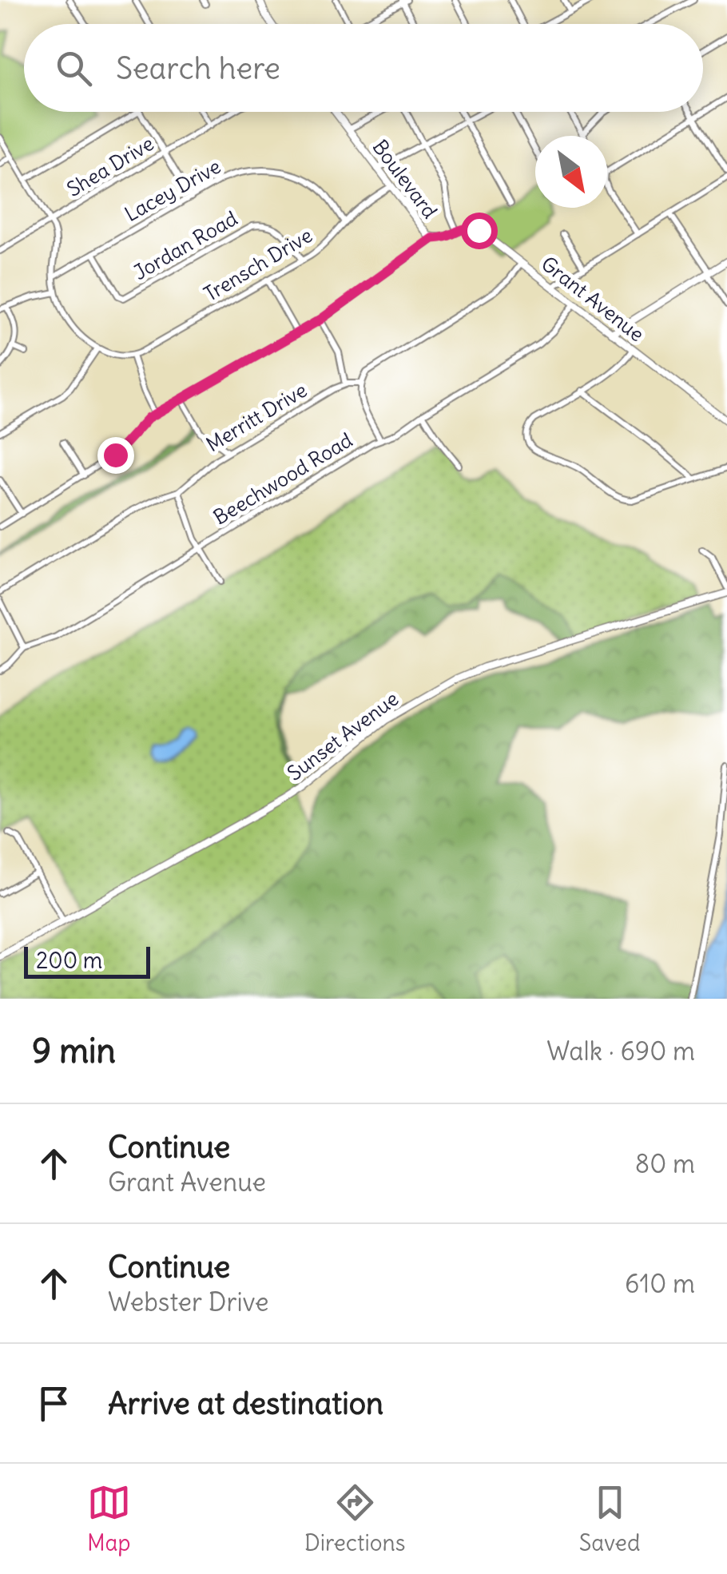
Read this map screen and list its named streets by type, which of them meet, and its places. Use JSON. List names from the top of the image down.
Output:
{
  "streets": {
    "street": [
      "Shea Drive",
      "Boulevard",
      "Lacey Drive",
      "Jordan Road",
      "Trensch Drive",
      "Grant Avenue",
      "Merritt Drive",
      "Beechwood Road",
      "Sunset Avenue"
    ]
  },
  "crossings": [
    ["Boulevard", "Trensch Drive"],
    ["Boulevard", "Grant Avenue"],
    ["Lacey Drive", "Jordan Road"],
    ["Lacey Drive", "Trensch Drive"],
    ["Jordan Road", "Trensch Drive"],
    ["Grant Avenue", "Beechwood Road"]
  ],
  "scale_bar": "200 m",
  "north": "bottom right",
  "page": {
    "search": "Search here",
    "scale": "200 m",
    "heading": ["9 min", "Walk · 690 m"],
    "list": [
      ["Continue", "Grant Avenue", "80 m"],
      ["Continue", "Webster Drive", "610 m"],
      "Arrive at destination"
    ],
    "nav": ["Map", "Directions", "Saved"]
  }
}
